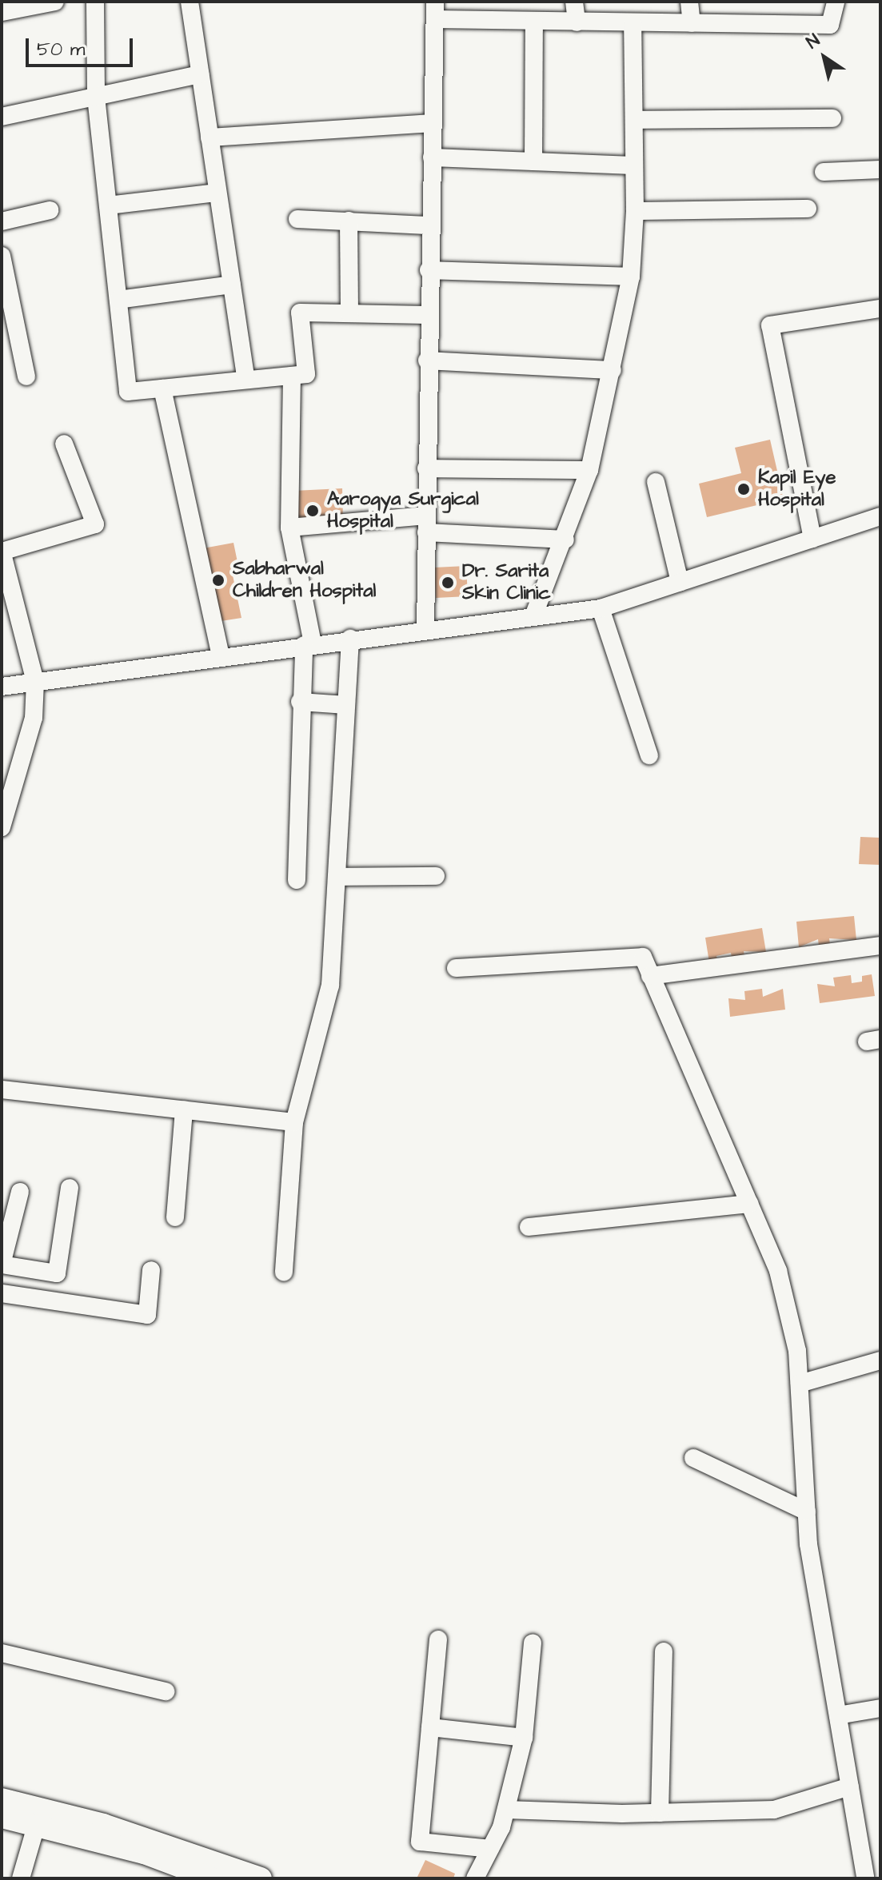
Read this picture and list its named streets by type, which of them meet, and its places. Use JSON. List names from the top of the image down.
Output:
{
  "places": [
    "Kapil Eye Hospital",
    "Aarogya Surgical Hospital",
    "Sabharwal Children Hospital",
    "Dr. Sarita Skin Clinic"
  ],
  "scale_bar": "50 m",
  "north": "top left"
}
